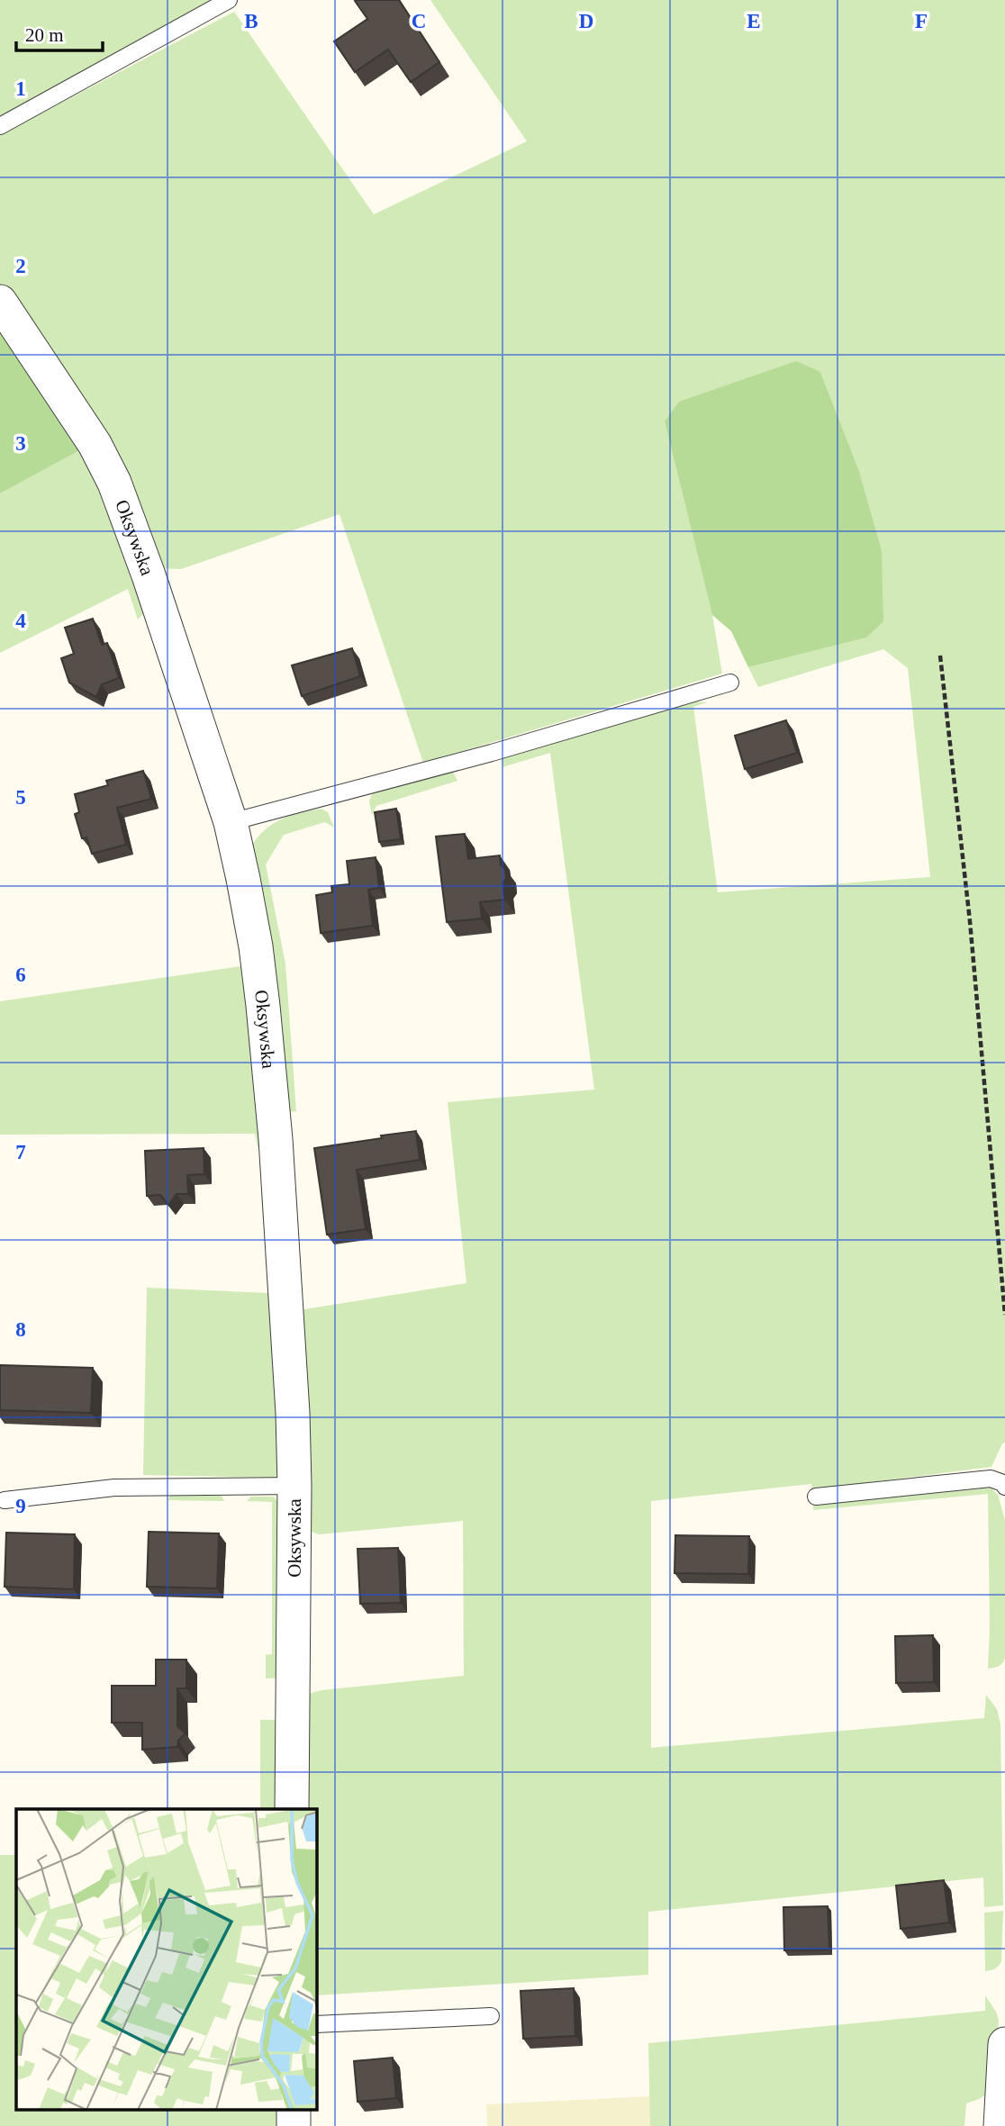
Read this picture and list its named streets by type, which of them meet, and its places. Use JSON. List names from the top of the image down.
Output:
{
  "streets": {
    "street": ["Oksywska"]
  },
  "scale_bar": "20 m",
  "grid": {
    "columns": [
      "B",
      "C",
      "D",
      "E",
      "F"
    ],
    "rows": [
      "1",
      "2",
      "3",
      "4",
      "5",
      "6",
      "7",
      "8",
      "9"
    ]
  }
}
